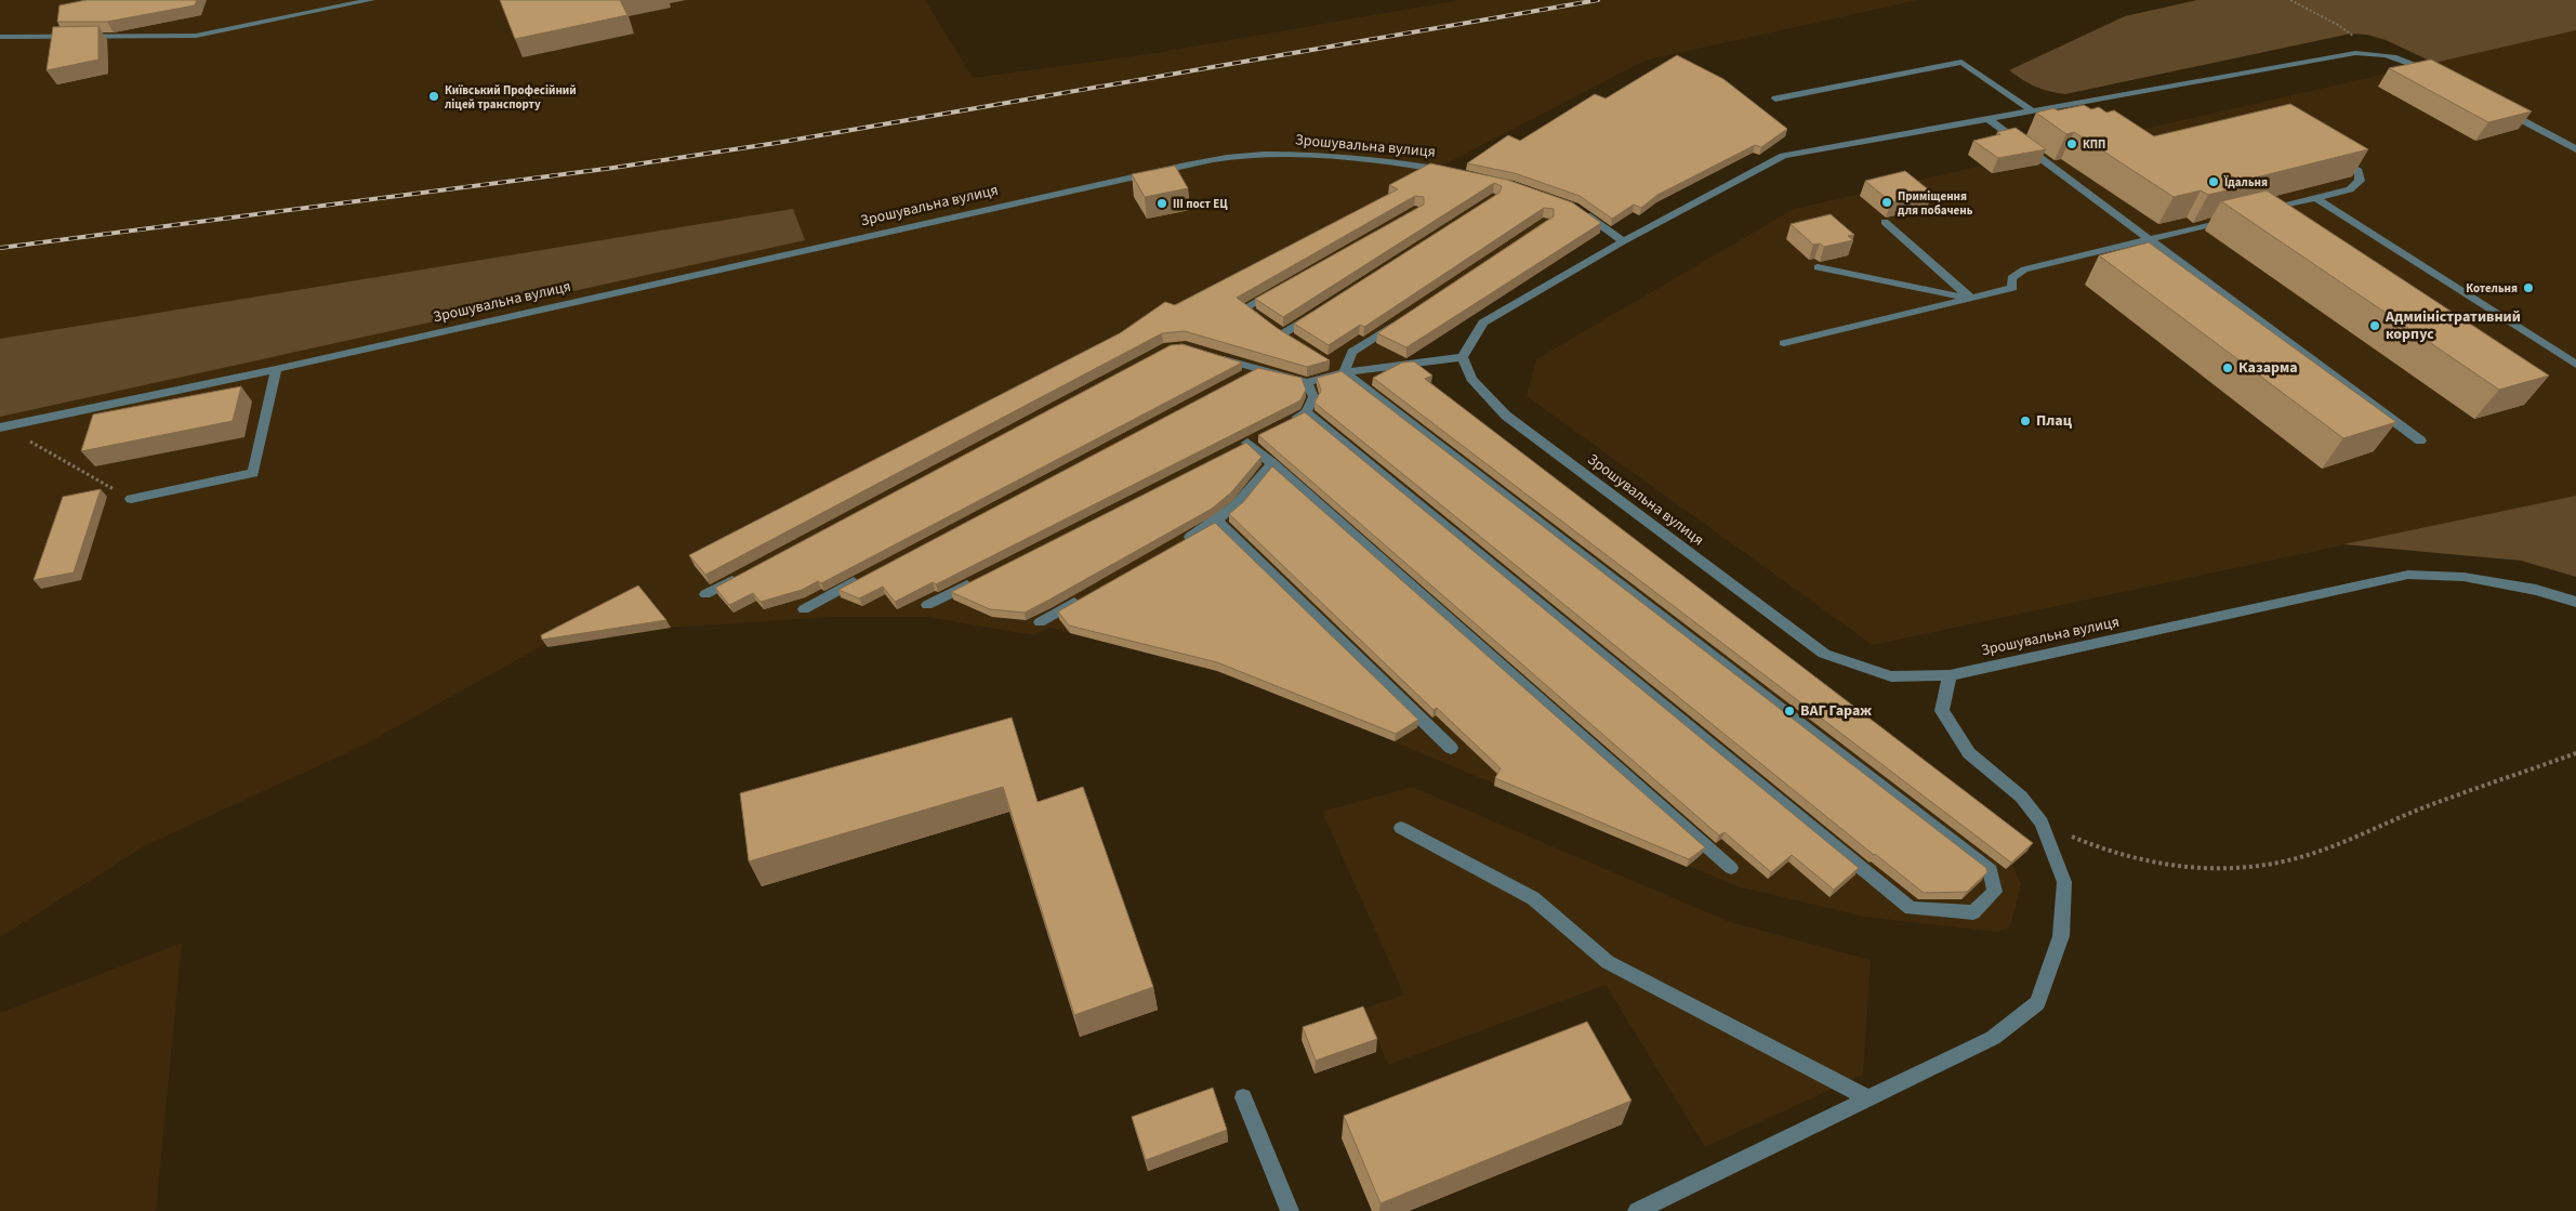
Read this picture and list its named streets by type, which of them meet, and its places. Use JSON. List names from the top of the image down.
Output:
{
  "streets": {
    "street": ["Зрошувальна вулиця"]
  },
  "places": [
    "Київський Професійний ліцей транспорту",
    "КПП",
    "Їдальня",
    "Приміщення для побачень",
    "III пост ЕЦ",
    "Котельня",
    "Адмиіністративний корпус",
    "Казарма",
    "Плац",
    "ВАГ Гараж"
  ]
}
